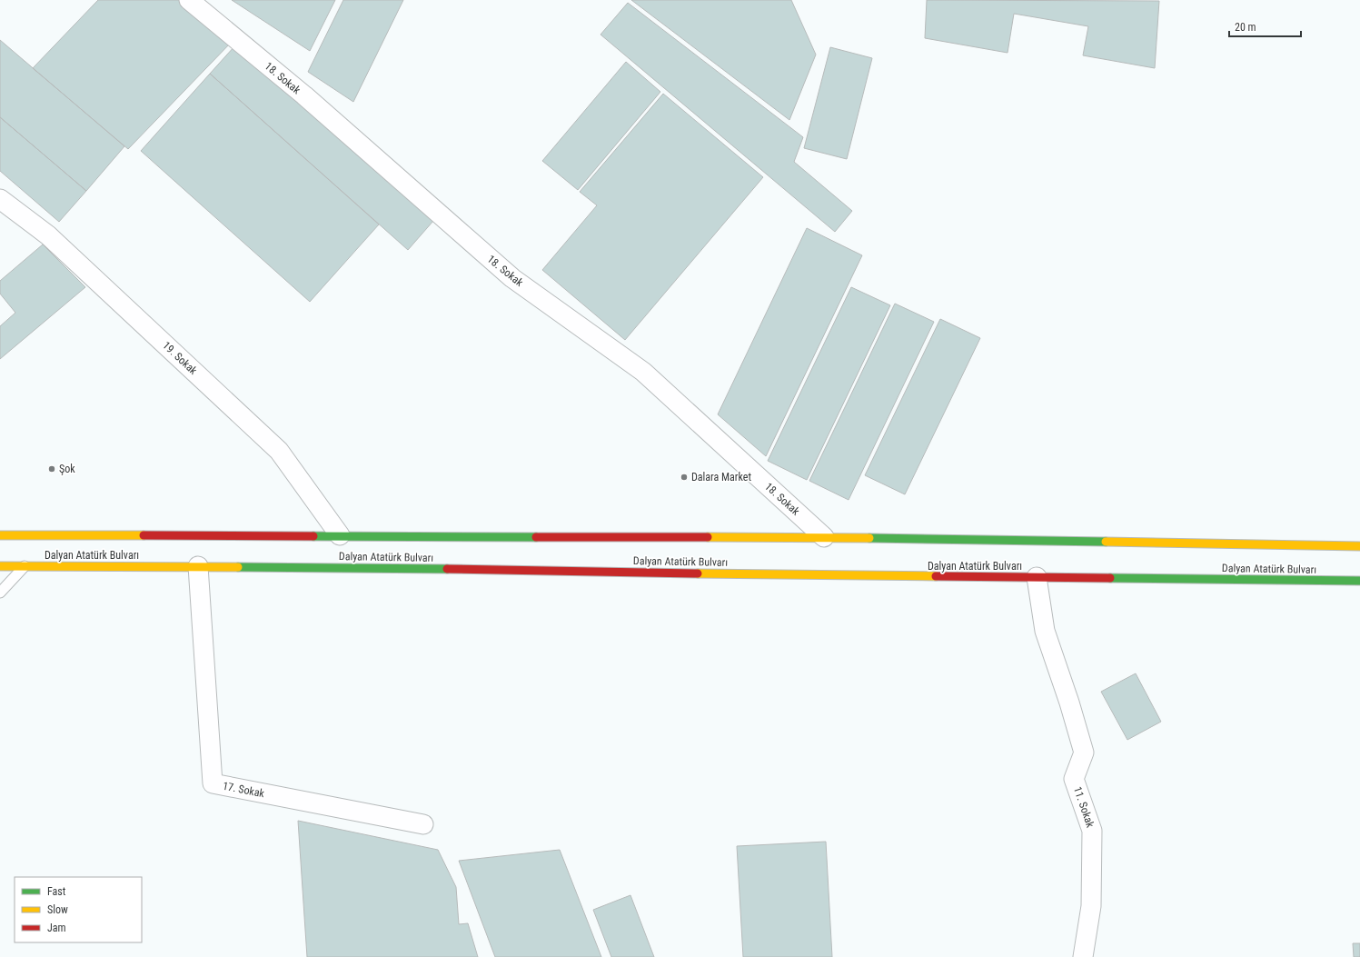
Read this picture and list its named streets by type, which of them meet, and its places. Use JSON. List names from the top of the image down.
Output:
{
  "streets": {
    "main road": ["Dalyan Atatürk Bulvarı"],
    "street": [
      "18. Sokak",
      "19. Sokak",
      "17. Sokak",
      "11. Sokak"
    ]
  },
  "crossings": [
    ["18. Sokak", "Dalyan Atatürk Bulvarı"],
    ["19. Sokak", "Dalyan Atatürk Bulvarı"],
    ["Dalyan Atatürk Bulvarı", "17. Sokak"],
    ["Dalyan Atatürk Bulvarı", "11. Sokak"]
  ],
  "places": ["Şok", "Dalara Market"],
  "legend": ["Fast", "Slow", "Jam"],
  "scale_bar": "20 m"
}
